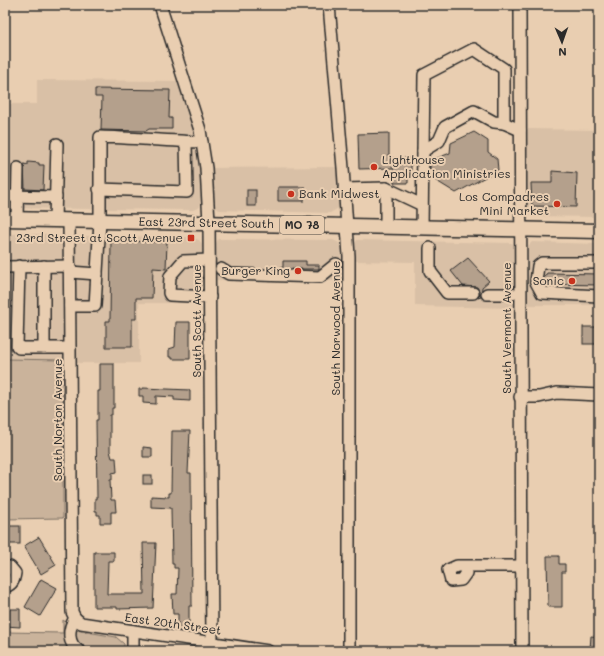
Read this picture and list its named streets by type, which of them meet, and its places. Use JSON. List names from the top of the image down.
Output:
{
  "streets": {
    "main road": ["East 23rd Street South", "MO 78"],
    "street": [
      "South Scott Avenue",
      "South Norwood Avenue",
      "South Vermont Avenue",
      "South Norton Avenue",
      "East 20th Street"
    ]
  },
  "crossings": [
    ["East 23rd Street South", "South Scott Avenue"],
    ["East 23rd Street South", "South Norwood Avenue"],
    ["East 23rd Street South", "South Vermont Avenue"],
    ["East 23rd Street South", "South Norton Avenue"],
    ["South Scott Avenue", "East 20th Street"],
    ["South Norton Avenue", "East 20th Street"]
  ],
  "places": {
    "other": [
      "Lighthouse Application Ministries",
      "Bank Midwest",
      "Los Compadres Mini Market",
      "Burger King",
      "Sonic"
    ],
    "transit": ["23rd Street at Scott Avenue"]
  },
  "north": "bottom"
}
